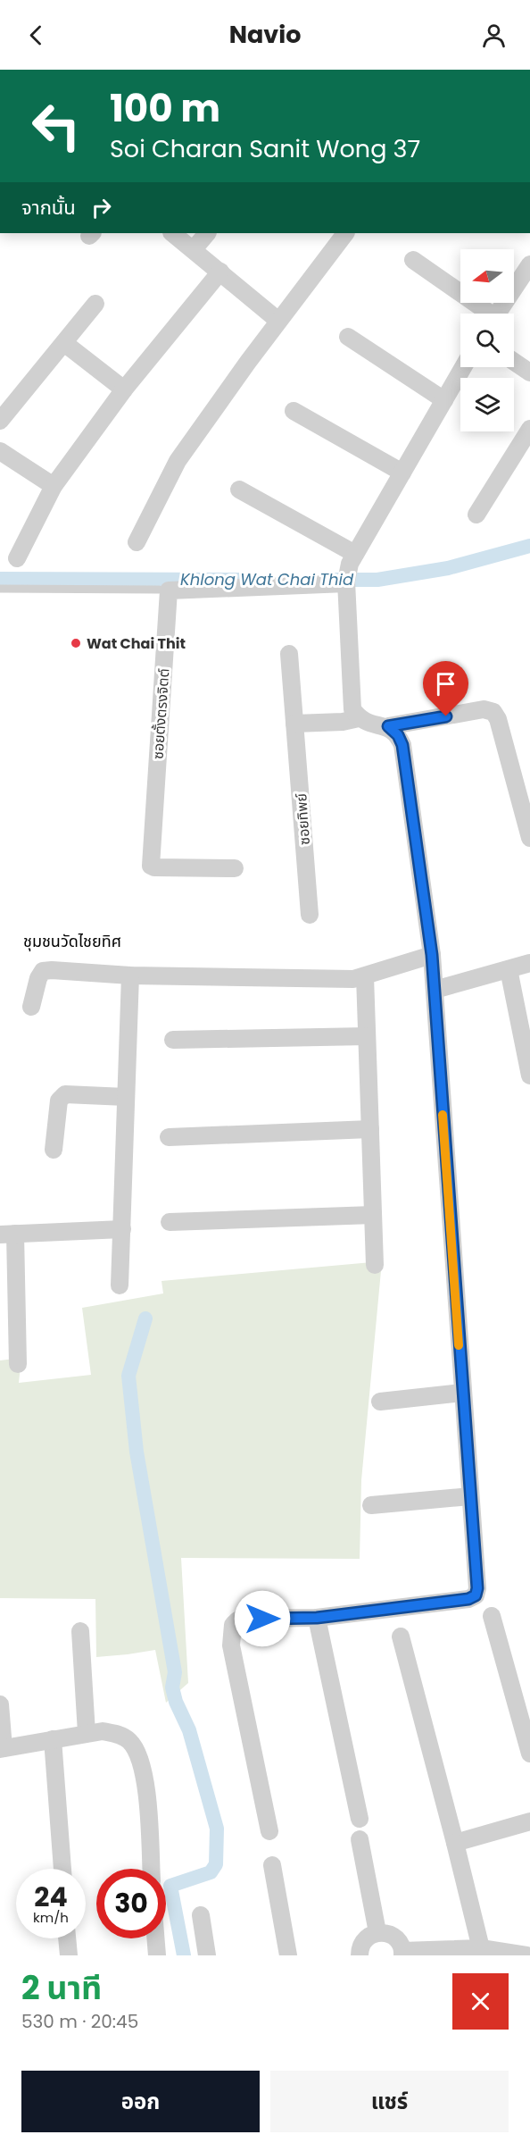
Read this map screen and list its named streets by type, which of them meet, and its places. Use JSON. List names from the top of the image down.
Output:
{
  "streets": {
    "street": ["ซอยตั้งตรงจิตต์", "ซอยทิพย์"]
  },
  "districts": ["ชุมชนวัดไชยทิศ"],
  "water": ["Khlong Wat Chai Thid"],
  "places": ["Wat Chai Thit"],
  "north": "left",
  "page": {
    "header": "Navio",
    "turn": ["100 m", "Soi Charan Sanit Wong 37"],
    "then": "จากนั้น",
    "speed": "24 km/h",
    "limit": "30",
    "heading": ["2 นาที", "530 m · 20:45"],
    "buttons": ["ออก", "แชร์"]
  }
}
